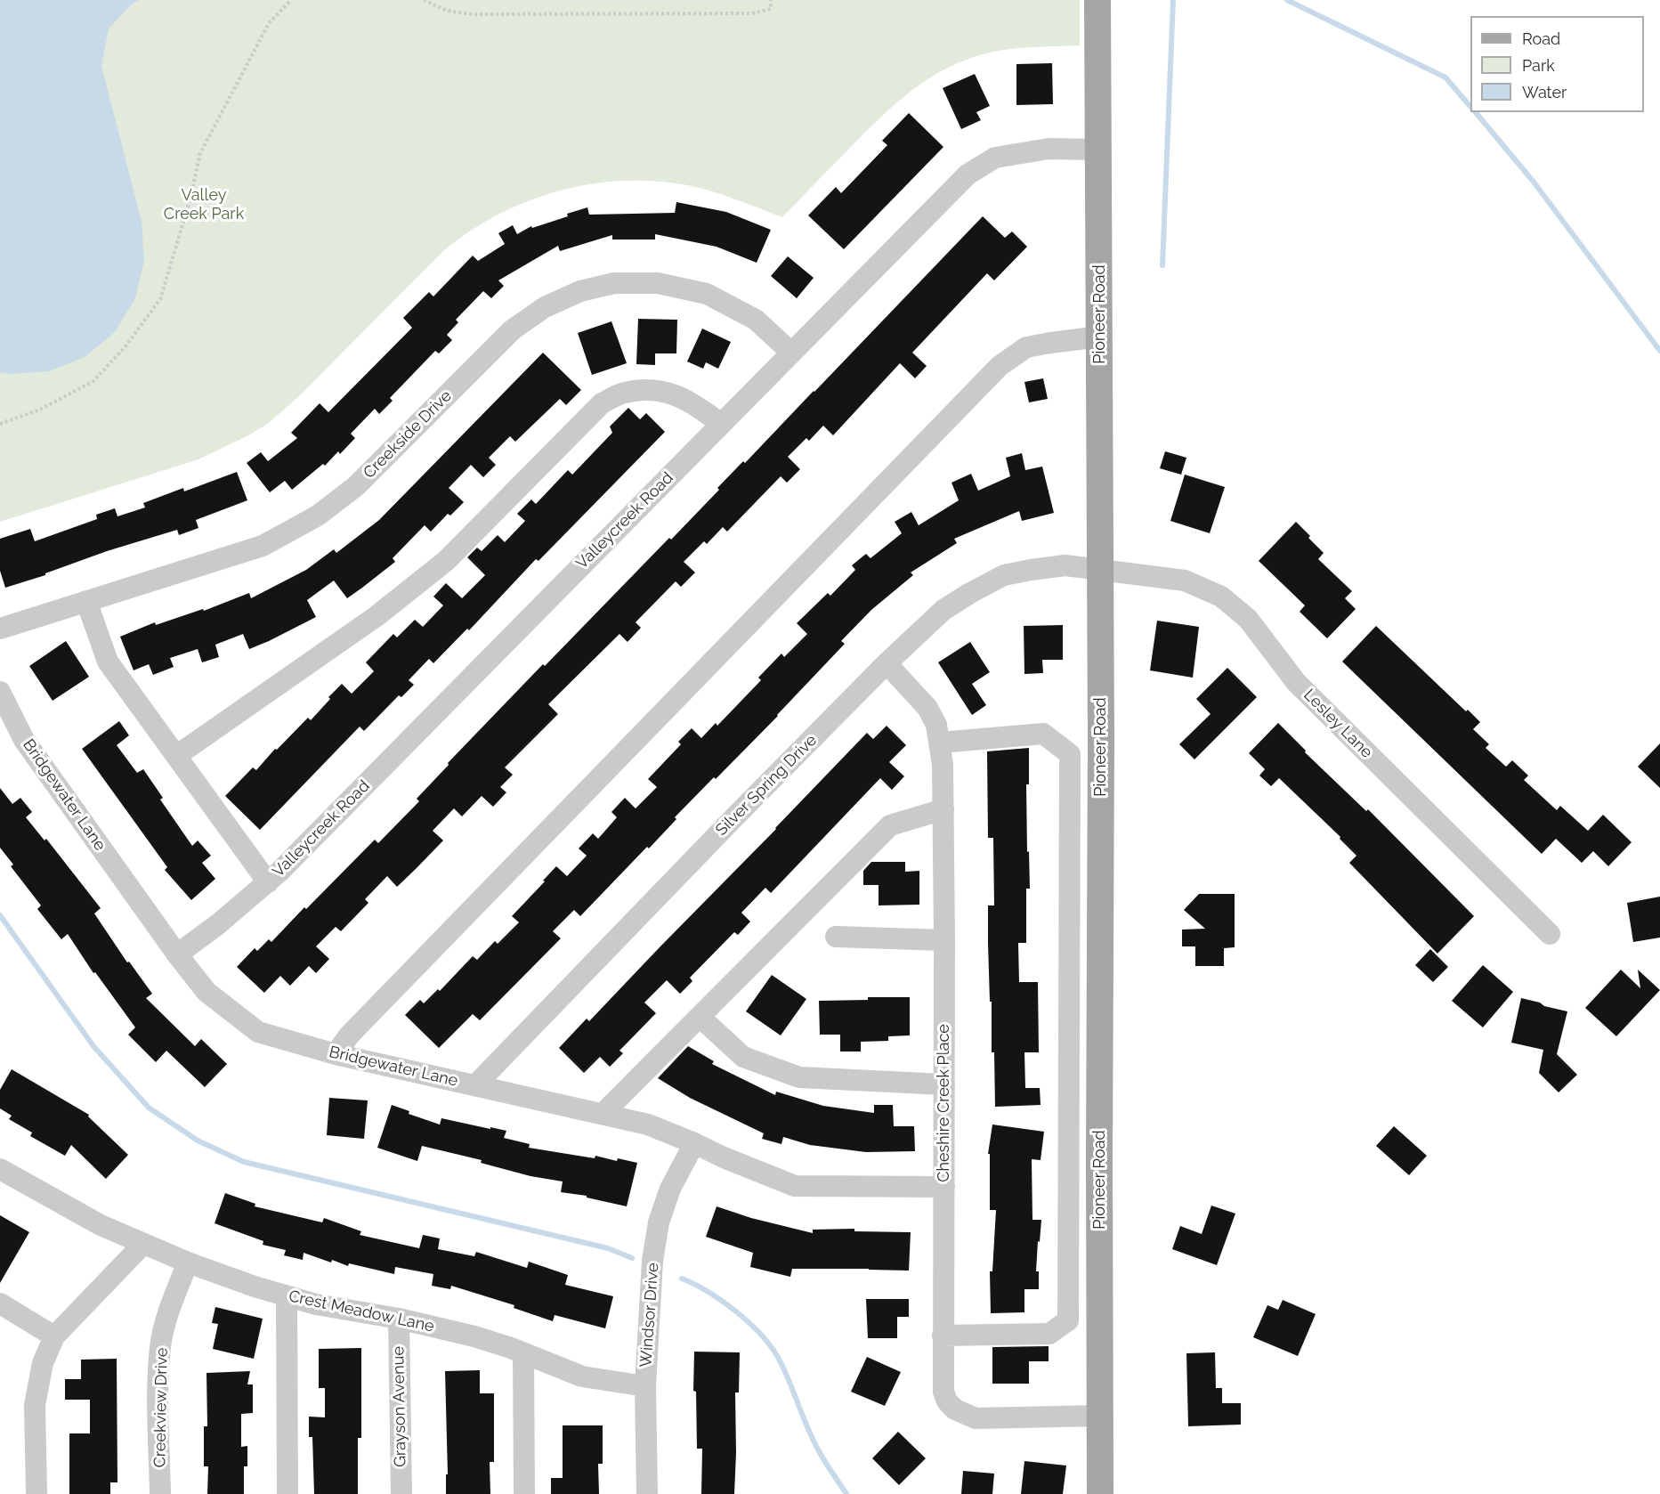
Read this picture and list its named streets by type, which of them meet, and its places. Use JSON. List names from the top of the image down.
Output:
{
  "streets": {
    "main road": ["Pioneer Road"],
    "street": [
      "Creekside Drive",
      "Valleycreek Road",
      "Lesley Lane",
      "Silver Spring Drive",
      "Bridgewater Lane",
      "Cheshire Creek Place",
      "Crest Meadow Lane",
      "Windsor Drive",
      "Grayson Avenue",
      "Creekview Drive"
    ]
  },
  "crossings": [
    ["Pioneer Road", "Valleycreek Road"],
    ["Pioneer Road", "Lesley Lane"],
    ["Pioneer Road", "Silver Spring Drive"],
    ["Pioneer Road", "Cheshire Creek Place"],
    ["Creekside Drive", "Valleycreek Road"],
    ["Valleycreek Road", "Bridgewater Lane"],
    ["Lesley Lane", "Silver Spring Drive"],
    ["Silver Spring Drive", "Bridgewater Lane"],
    ["Silver Spring Drive", "Cheshire Creek Place"],
    ["Bridgewater Lane", "Cheshire Creek Place"],
    ["Bridgewater Lane", "Windsor Drive"],
    ["Crest Meadow Lane", "Windsor Drive"],
    ["Crest Meadow Lane", "Grayson Avenue"],
    ["Crest Meadow Lane", "Creekview Drive"]
  ],
  "parks": ["Valley Creek Park"],
  "legend": ["Road", "Park", "Water"]
}
